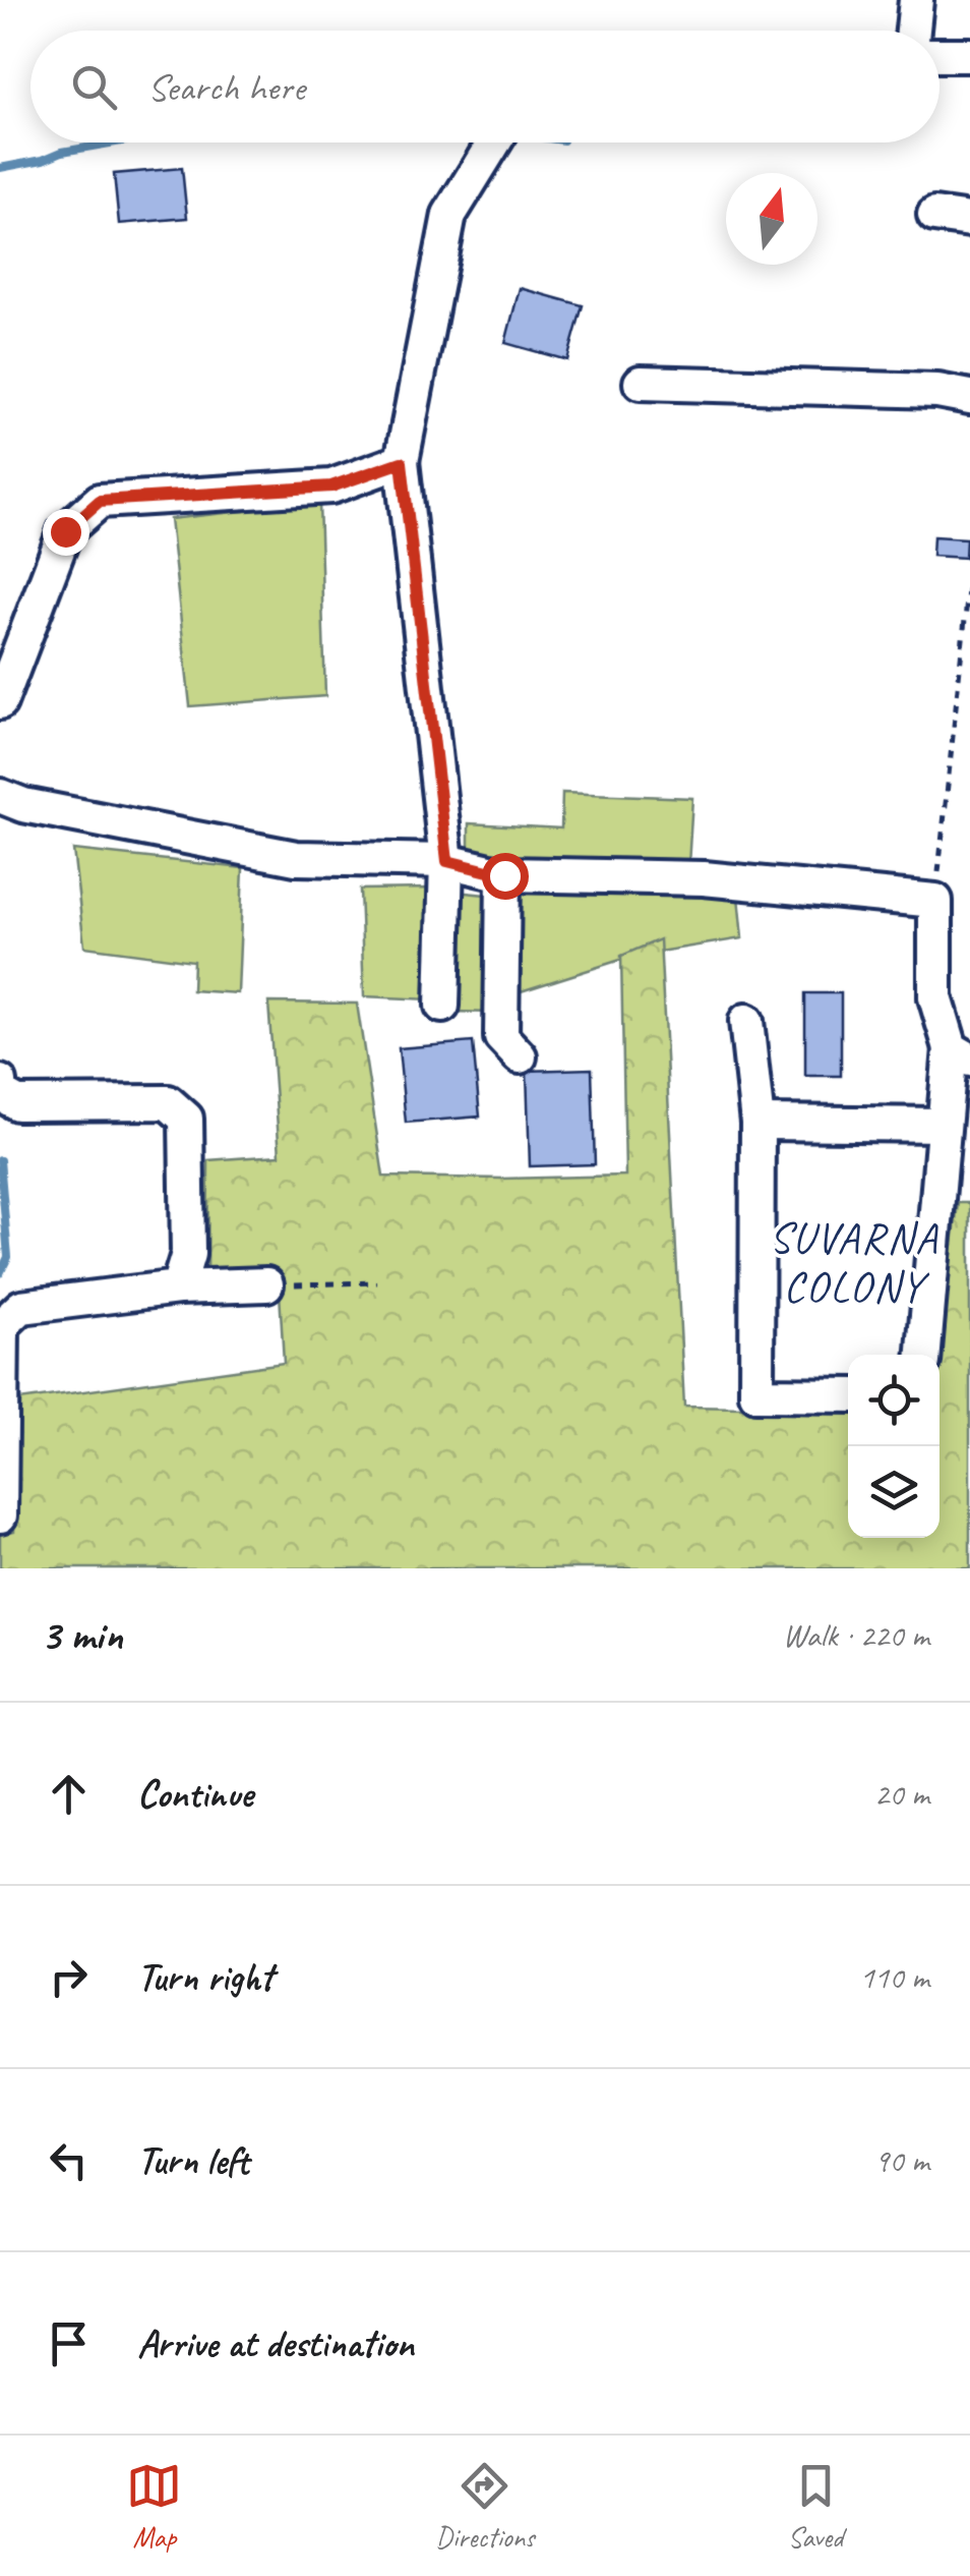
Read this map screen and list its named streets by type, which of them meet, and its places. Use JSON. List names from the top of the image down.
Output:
{
  "districts": ["SUVARNA COLONY"],
  "north": "top",
  "page": {
    "search": "Search here",
    "heading": ["3 min", "Walk · 220 m"],
    "list": [
      ["Continue", "20 m"],
      ["Turn right", "110 m"],
      ["Turn left", "90 m"],
      "Arrive at destination"
    ],
    "nav": ["Map", "Directions", "Saved"]
  }
}
